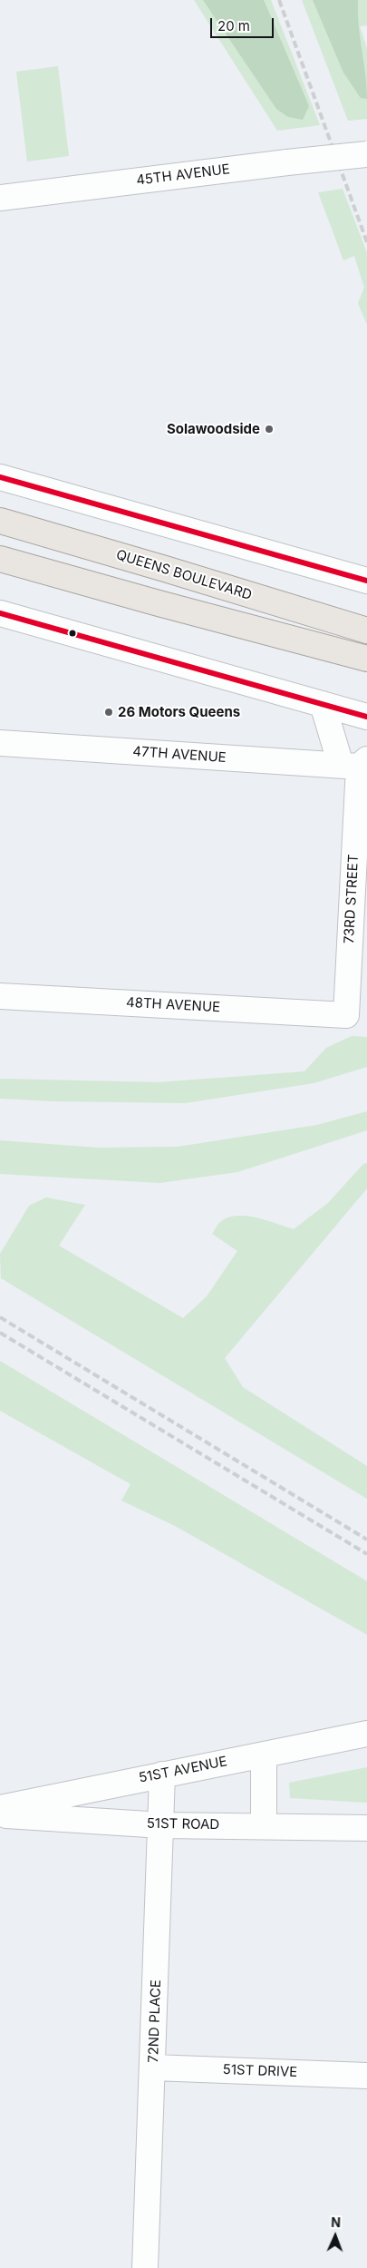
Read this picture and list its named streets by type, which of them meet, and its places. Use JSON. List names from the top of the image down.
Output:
{
  "streets": {
    "main road": ["QUEENS BOULEVARD"],
    "street": [
      "45TH AVENUE",
      "47TH AVENUE",
      "73RD STREET",
      "48TH AVENUE",
      "51ST AVENUE",
      "51ST ROAD",
      "72ND PLACE",
      "51ST DRIVE"
    ]
  },
  "crossings": [
    ["47TH AVENUE", "73RD STREET"],
    ["73RD STREET", "48TH AVENUE"],
    ["51ST AVENUE", "72ND PLACE"],
    ["51ST ROAD", "72ND PLACE"],
    ["72ND PLACE", "51ST DRIVE"]
  ],
  "places": ["Solawoodside", "26 Motors Queens"],
  "scale_bar": "20 m",
  "north": "top"
}
